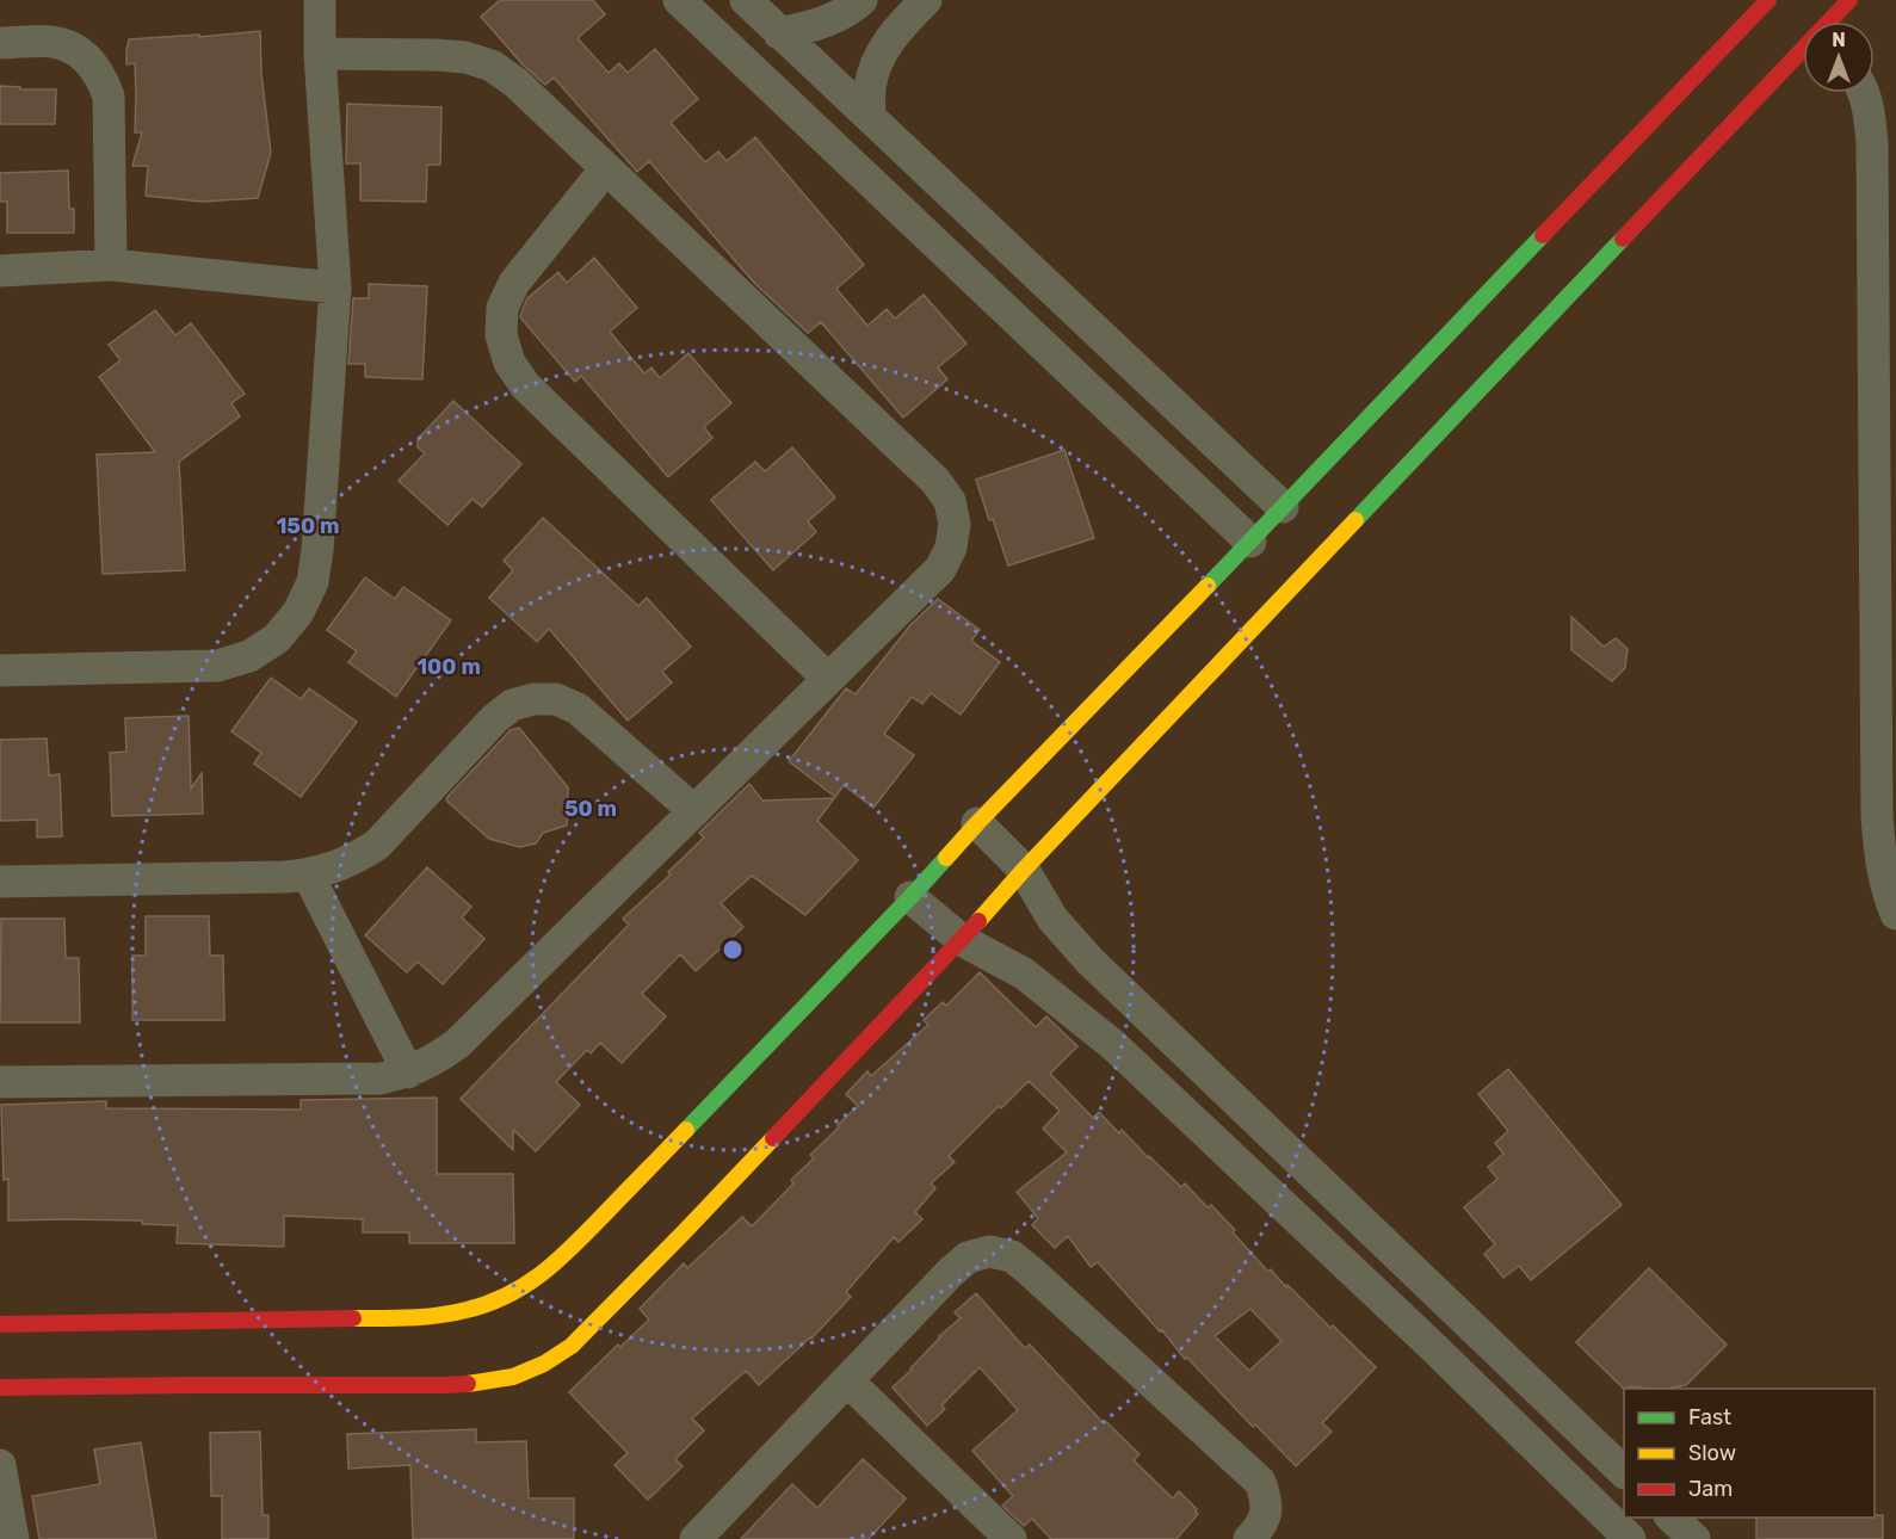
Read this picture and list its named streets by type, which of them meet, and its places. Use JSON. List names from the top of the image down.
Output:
{
  "legend": ["Fast", "Slow", "Jam"],
  "north": "top",
  "rings": ["150 m", "100 m", "50 m"]
}
